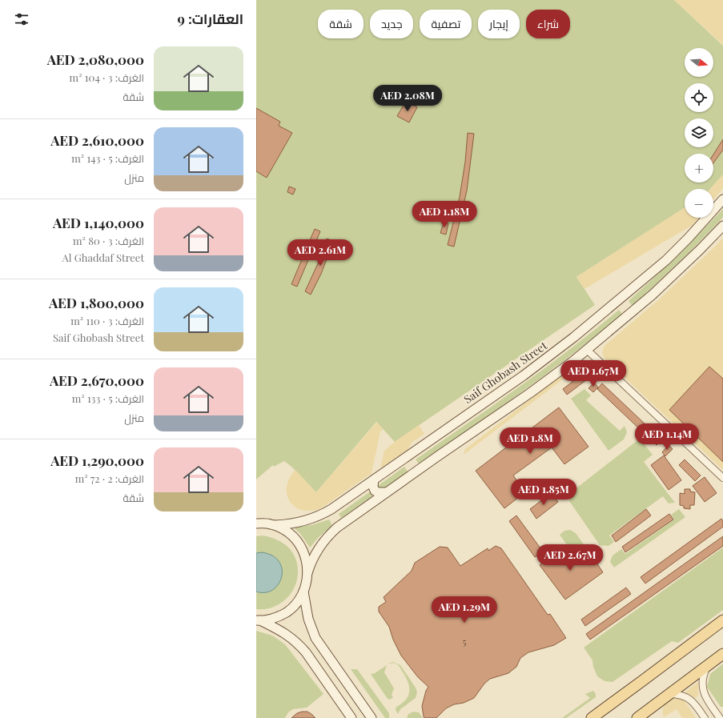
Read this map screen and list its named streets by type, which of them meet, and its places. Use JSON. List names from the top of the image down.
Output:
{
  "streets": {
    "street": ["Saif Ghobash Street"]
  },
  "house_numbers": ["5"],
  "north": "right",
  "page": {
    "heading": "العقارات: 9",
    "chip": [
      "شراء",
      "إيجار",
      "تصفية",
      "جديد",
      "شقة"
    ],
    "list": [
      {
        "name": "AED 2,080,000",
        "note": "الغرف: 3 · 104 m² · شقة"
      },
      {
        "name": "AED 2,610,000",
        "note": "الغرف: 5 · 143 m² · منزل"
      },
      {
        "name": "AED 1,140,000",
        "note": "الغرف: 3 · 80 m² · Al Ghaddaf Street"
      },
      {
        "name": "AED 1,800,000",
        "note": "الغرف: 3 · 110 m² · Saif Ghobash Street"
      },
      {
        "name": "AED 2,670,000",
        "note": "الغرف: 5 · 133 m² · منزل"
      },
      {
        "name": "AED 1,290,000",
        "note": "الغرف: 2 · 72 m² · شقة"
      }
    ],
    "map_buttons": ["+", "−"],
    "price": [
      "AED 2.08M",
      "AED 1.18M",
      "AED 2.61M",
      "AED 1.67M",
      "AED 1.14M",
      "AED 1.8M",
      "AED 1.85M",
      "AED 2.67M",
      "AED 1.29M"
    ]
  }
}
